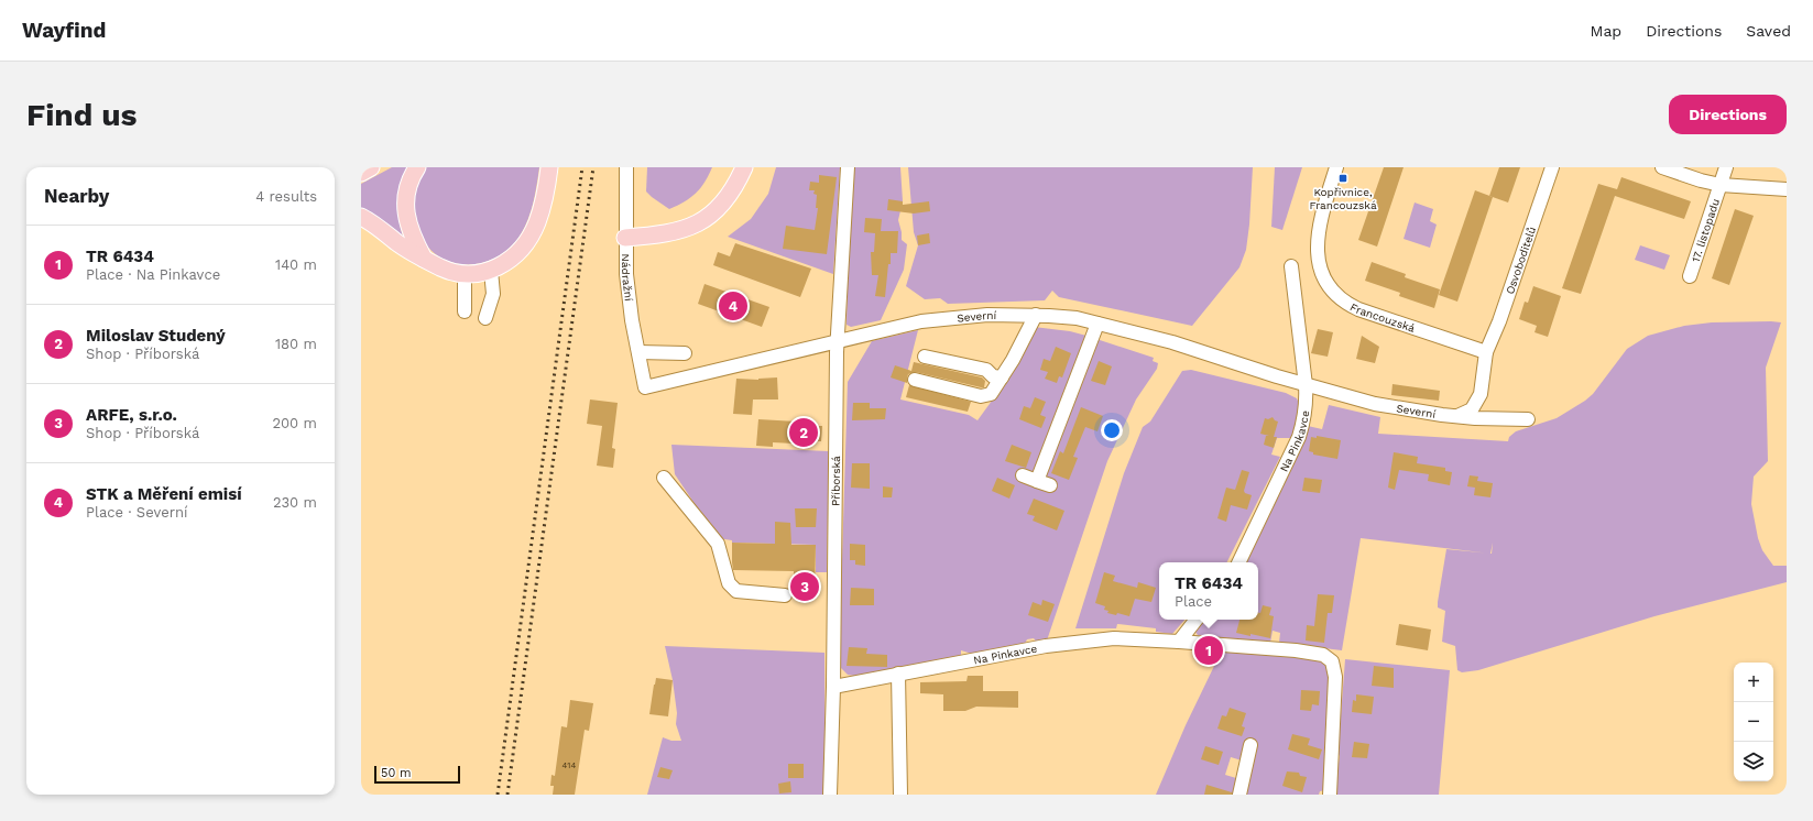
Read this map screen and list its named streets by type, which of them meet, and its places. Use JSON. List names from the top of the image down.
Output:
{
  "streets": {
    "street": [
      "17. listopadu",
      "Osvoboditelů",
      "Nádražní",
      "Severní",
      "Francouzská",
      "Na Pinkavce",
      "Příborská"
    ]
  },
  "crossings": [
    ["Osvoboditelů", "Francouzská"],
    ["Nádražní", "Severní"],
    ["Severní", "Na Pinkavce"],
    ["Severní", "Příborská"],
    ["Na Pinkavce", "Příborská"]
  ],
  "places": {
    "transit": ["Kopřivnice, Francouzská"]
  },
  "house_numbers": ["414"],
  "scale_bar": "50 m",
  "page": {
    "header": "Wayfind",
    "nav": ["Map", "Directions", "Saved"],
    "buttons": "Directions",
    "title": "Find us",
    "heading": ["Nearby", "4 results"],
    "list": [
      {
        "mark": "1",
        "name": "TR 6434",
        "note": "Place · Na Pinkavce",
        "value": "140 m"
      },
      {
        "mark": "2",
        "name": "Miloslav Studený",
        "note": "Shop · Příborská",
        "value": "180 m"
      },
      {
        "mark": "3",
        "name": "ARFE, s.r.o.",
        "note": "Shop · Příborská",
        "value": "200 m"
      },
      {
        "mark": "4",
        "name": "STK a Měření emisí",
        "note": "Place · Severní",
        "value": "230 m"
      }
    ],
    "pins": [
      "4",
      "2",
      "3",
      "1"
    ],
    "popup": ["TR 6434", "Place"],
    "map_buttons": ["+", "−"],
    "scale": "50 m"
  }
}
